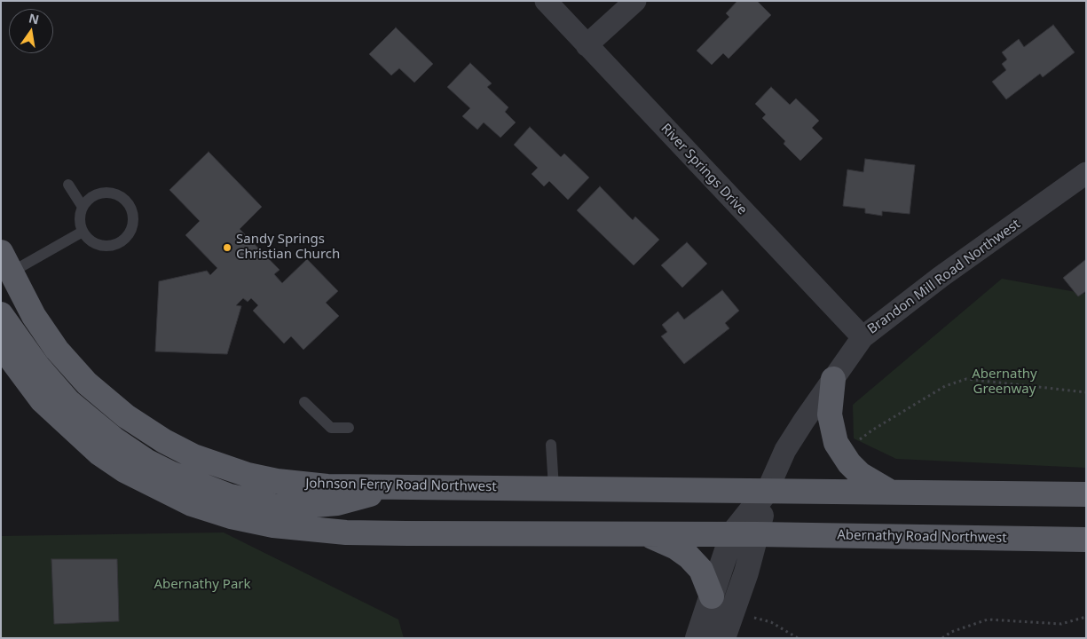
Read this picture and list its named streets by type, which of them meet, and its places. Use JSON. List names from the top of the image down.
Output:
{
  "streets": {
    "main road": ["Johnson Ferry Road Northwest", "Abernathy Road Northwest"],
    "street": ["River Springs Drive", "Brandon Mill Road Northwest"]
  },
  "crossings": [
    ["River Springs Drive", "Brandon Mill Road Northwest"],
    ["Brandon Mill Road Northwest", "Johnson Ferry Road Northwest"]
  ],
  "parks": ["Abernathy Greenway", "Abernathy Park"],
  "places": ["Sandy Springs Christian Church"],
  "north": "top"
}
